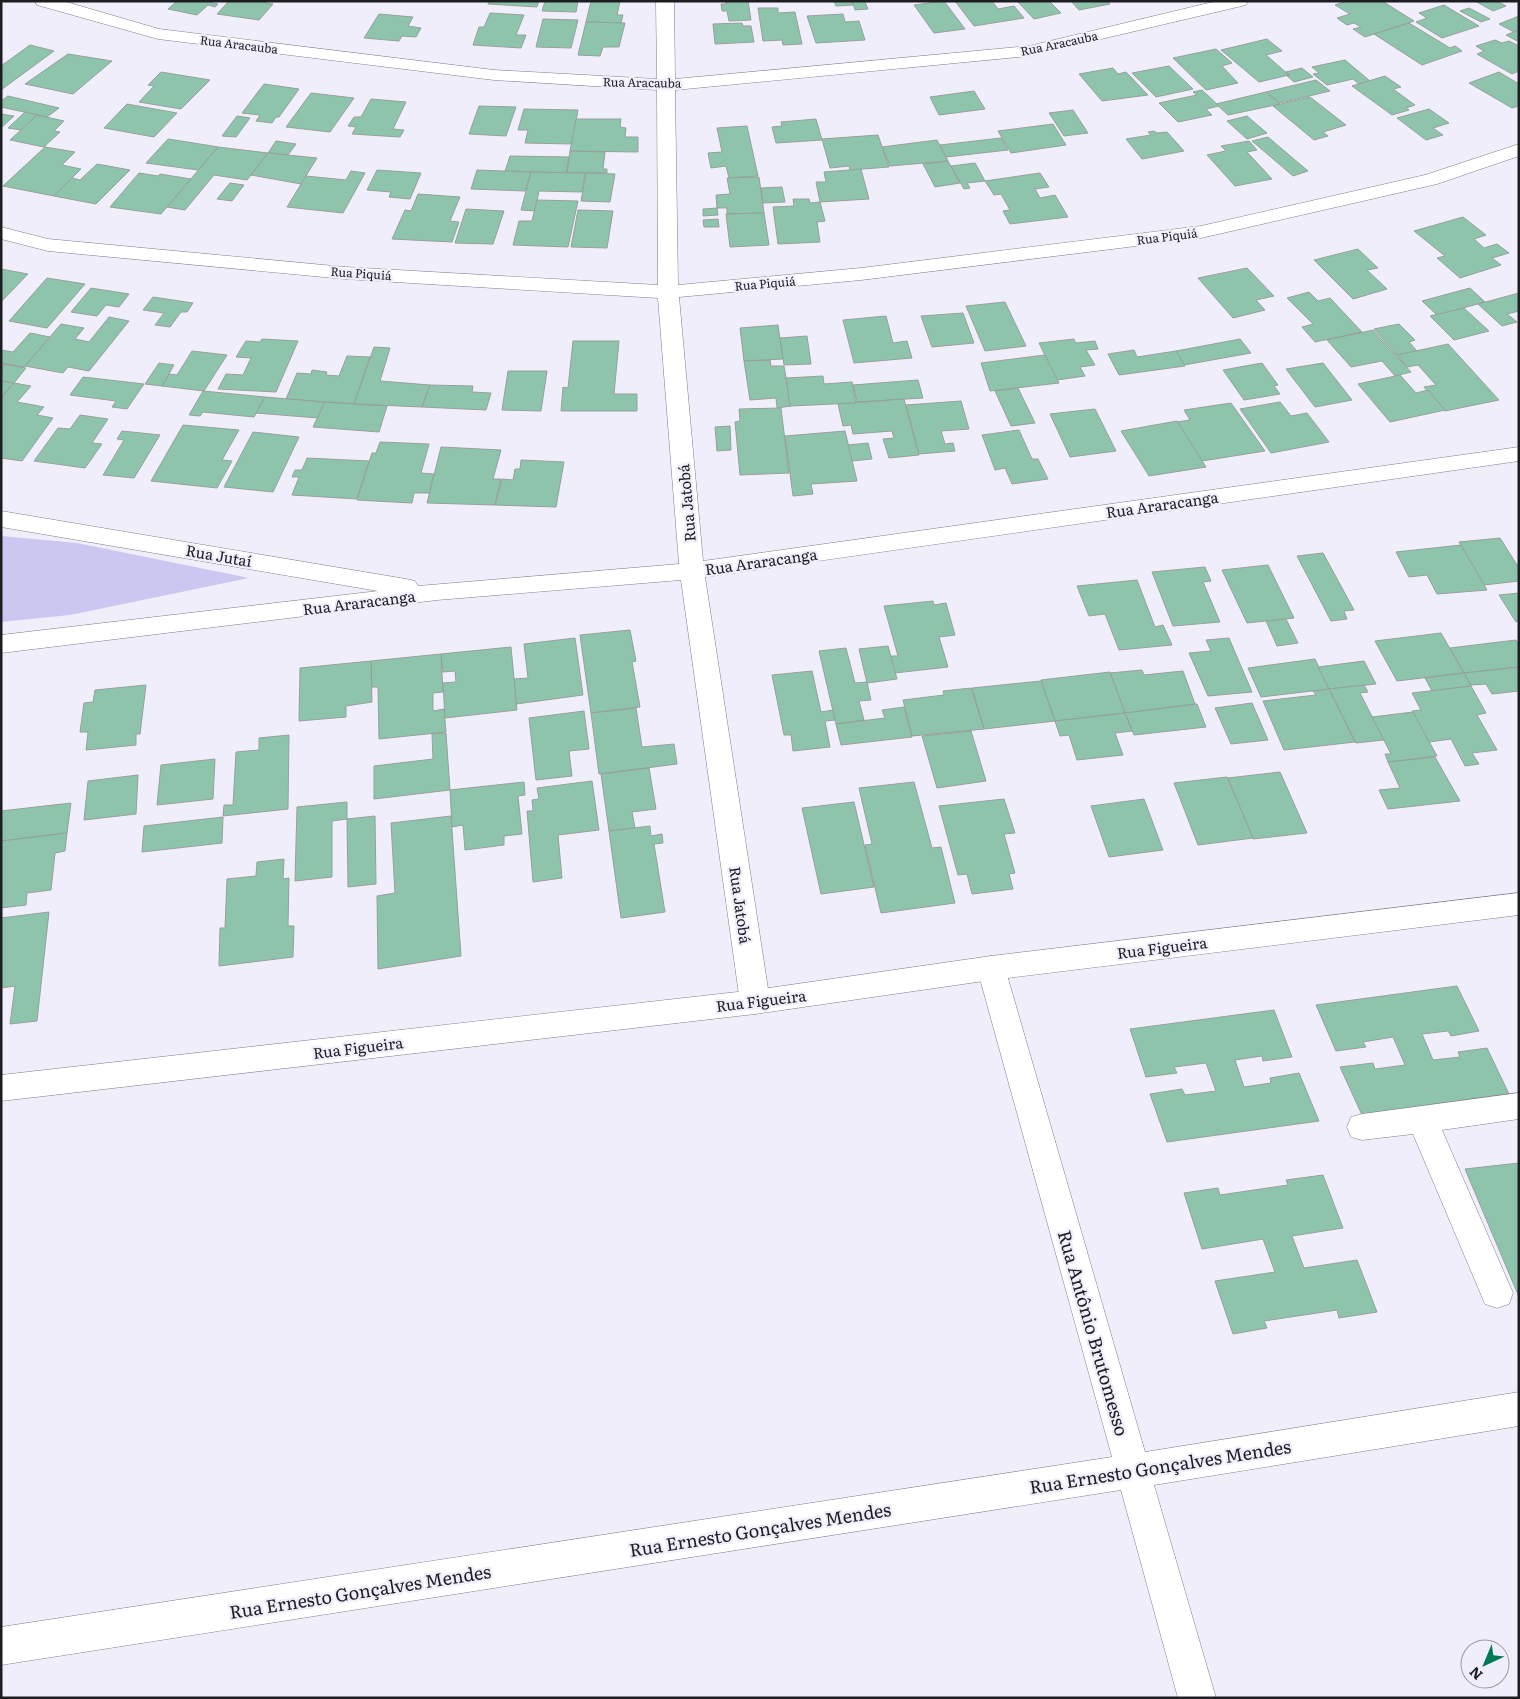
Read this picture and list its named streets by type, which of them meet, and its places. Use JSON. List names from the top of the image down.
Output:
{
  "streets": {
    "street": [
      "Rua Aracauba",
      "Rua Piquiá",
      "Rua Jatobá",
      "Rua Araracanga",
      "Rua Jutaí",
      "Rua Figueira",
      "Rua Antônio Brutomesso",
      "Rua Ernesto Gonçalves Mendes"
    ]
  },
  "crossings": [
    ["Rua Aracauba", "Rua Jatobá"],
    ["Rua Piquiá", "Rua Jatobá"],
    ["Rua Jatobá", "Rua Araracanga"],
    ["Rua Jatobá", "Rua Figueira"],
    ["Rua Araracanga", "Rua Jutaí"],
    ["Rua Figueira", "Rua Antônio Brutomesso"],
    ["Rua Antônio Brutomesso", "Rua Ernesto Gonçalves Mendes"]
  ],
  "north": "bottom left"
}
